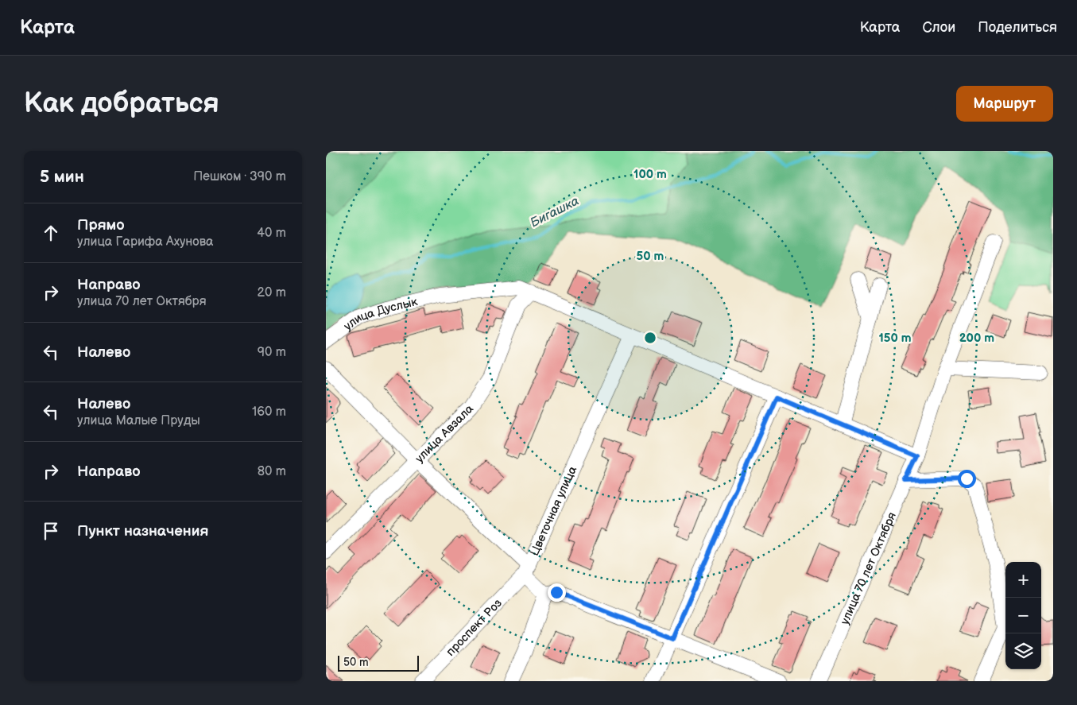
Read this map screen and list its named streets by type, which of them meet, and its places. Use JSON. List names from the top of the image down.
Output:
{
  "streets": {
    "street": [
      "улица Дуслык",
      "улица Авзала",
      "Цветочная улица",
      "улица 70 лет Октября",
      "проспект Роз"
    ]
  },
  "crossings": [
    ["улица Дуслык", "улица Авзала"],
    ["Цветочная улица", "проспект Роз"]
  ],
  "water": ["Бигашка"],
  "scale_bar": "50 m",
  "page": {
    "header": "Карта",
    "nav": ["Карта", "Слои", "Поделиться"],
    "buttons": "Маршрут",
    "title": "Как добраться",
    "heading": ["5 мин", "Пешком · 390 m"],
    "list": [
      ["Прямо", "улица Гарифа Ахунова", "40 m"],
      ["Направо", "улица 70 лет Октября", "20 m"],
      ["Налево", "90 m"],
      ["Налево", "улица Малые Пруды", "160 m"],
      ["Направо", "80 m"],
      "Пункт назначения"
    ],
    "map_buttons": ["+", "−"],
    "scale": "50 m"
  },
  "rings": [
    "100 m",
    "50 m",
    "150 m",
    "200 m"
  ]
}
